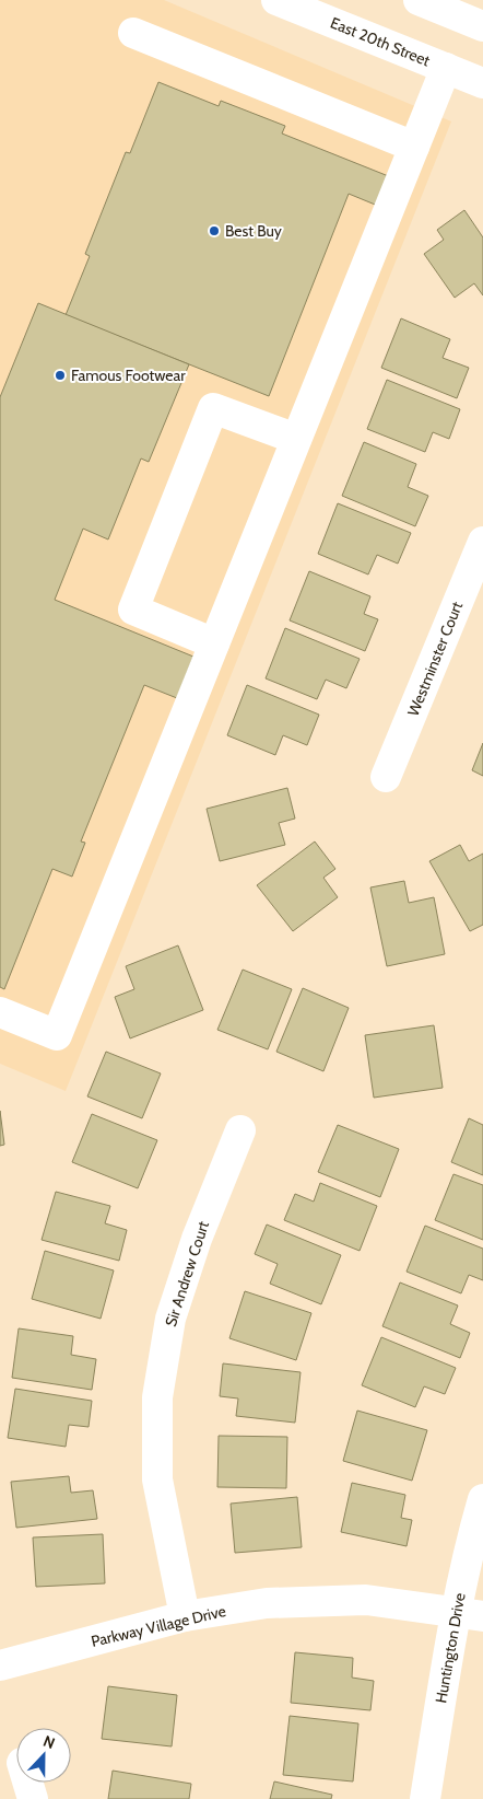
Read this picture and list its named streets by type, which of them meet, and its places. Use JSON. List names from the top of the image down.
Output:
{
  "streets": {
    "street": [
      "East 20th Street",
      "Westminster Court",
      "Sir Andrew Court",
      "Parkway Village Drive",
      "Huntington Drive"
    ]
  },
  "crossings": [
    ["Sir Andrew Court", "Parkway Village Drive"],
    ["Parkway Village Drive", "Huntington Drive"]
  ],
  "places": ["Best Buy", "Famous Footwear"],
  "north": "top"
}
